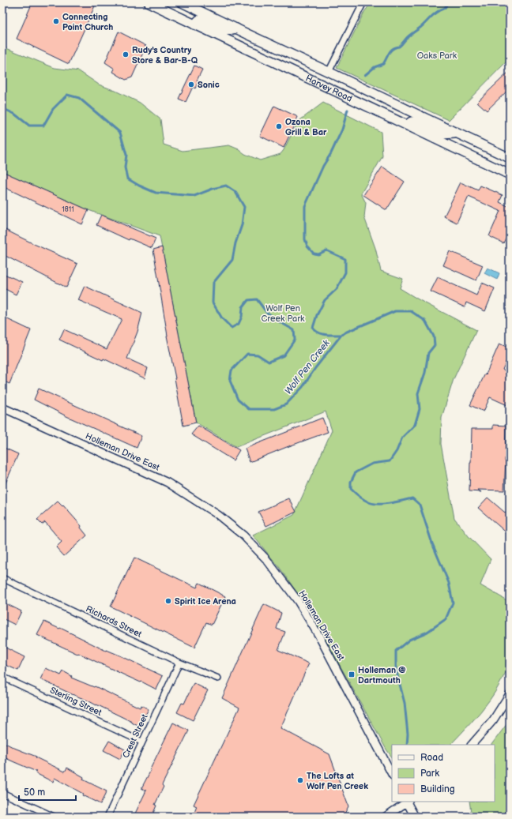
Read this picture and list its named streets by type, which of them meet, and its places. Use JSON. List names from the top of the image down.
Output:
{
  "streets": {
    "main road": ["Harvey Road"],
    "street": [
      "Holleman Drive East",
      "Richards Street",
      "Sterling Street",
      "Crest Street"
    ]
  },
  "crossings": [
    ["Richards Street", "Crest Street"],
    ["Sterling Street", "Crest Street"]
  ],
  "water": ["Wolf Pen Creek"],
  "parks": ["Oaks Park", "Wolf Pen Creek Park"],
  "places": {
    "other": [
      "Connecting Point Church",
      "Rudy's Country Store & Bar-B-Q",
      "Sonic",
      "Ozona Grill & Bar",
      "Spirit Ice Arena",
      "The Lofts at Wolf Pen Creek"
    ],
    "transit": ["Holleman @ Dartmouth"]
  },
  "house_numbers": ["1811"],
  "legend": ["Road", "Park", "Building"],
  "scale_bar": "50 m"
}
